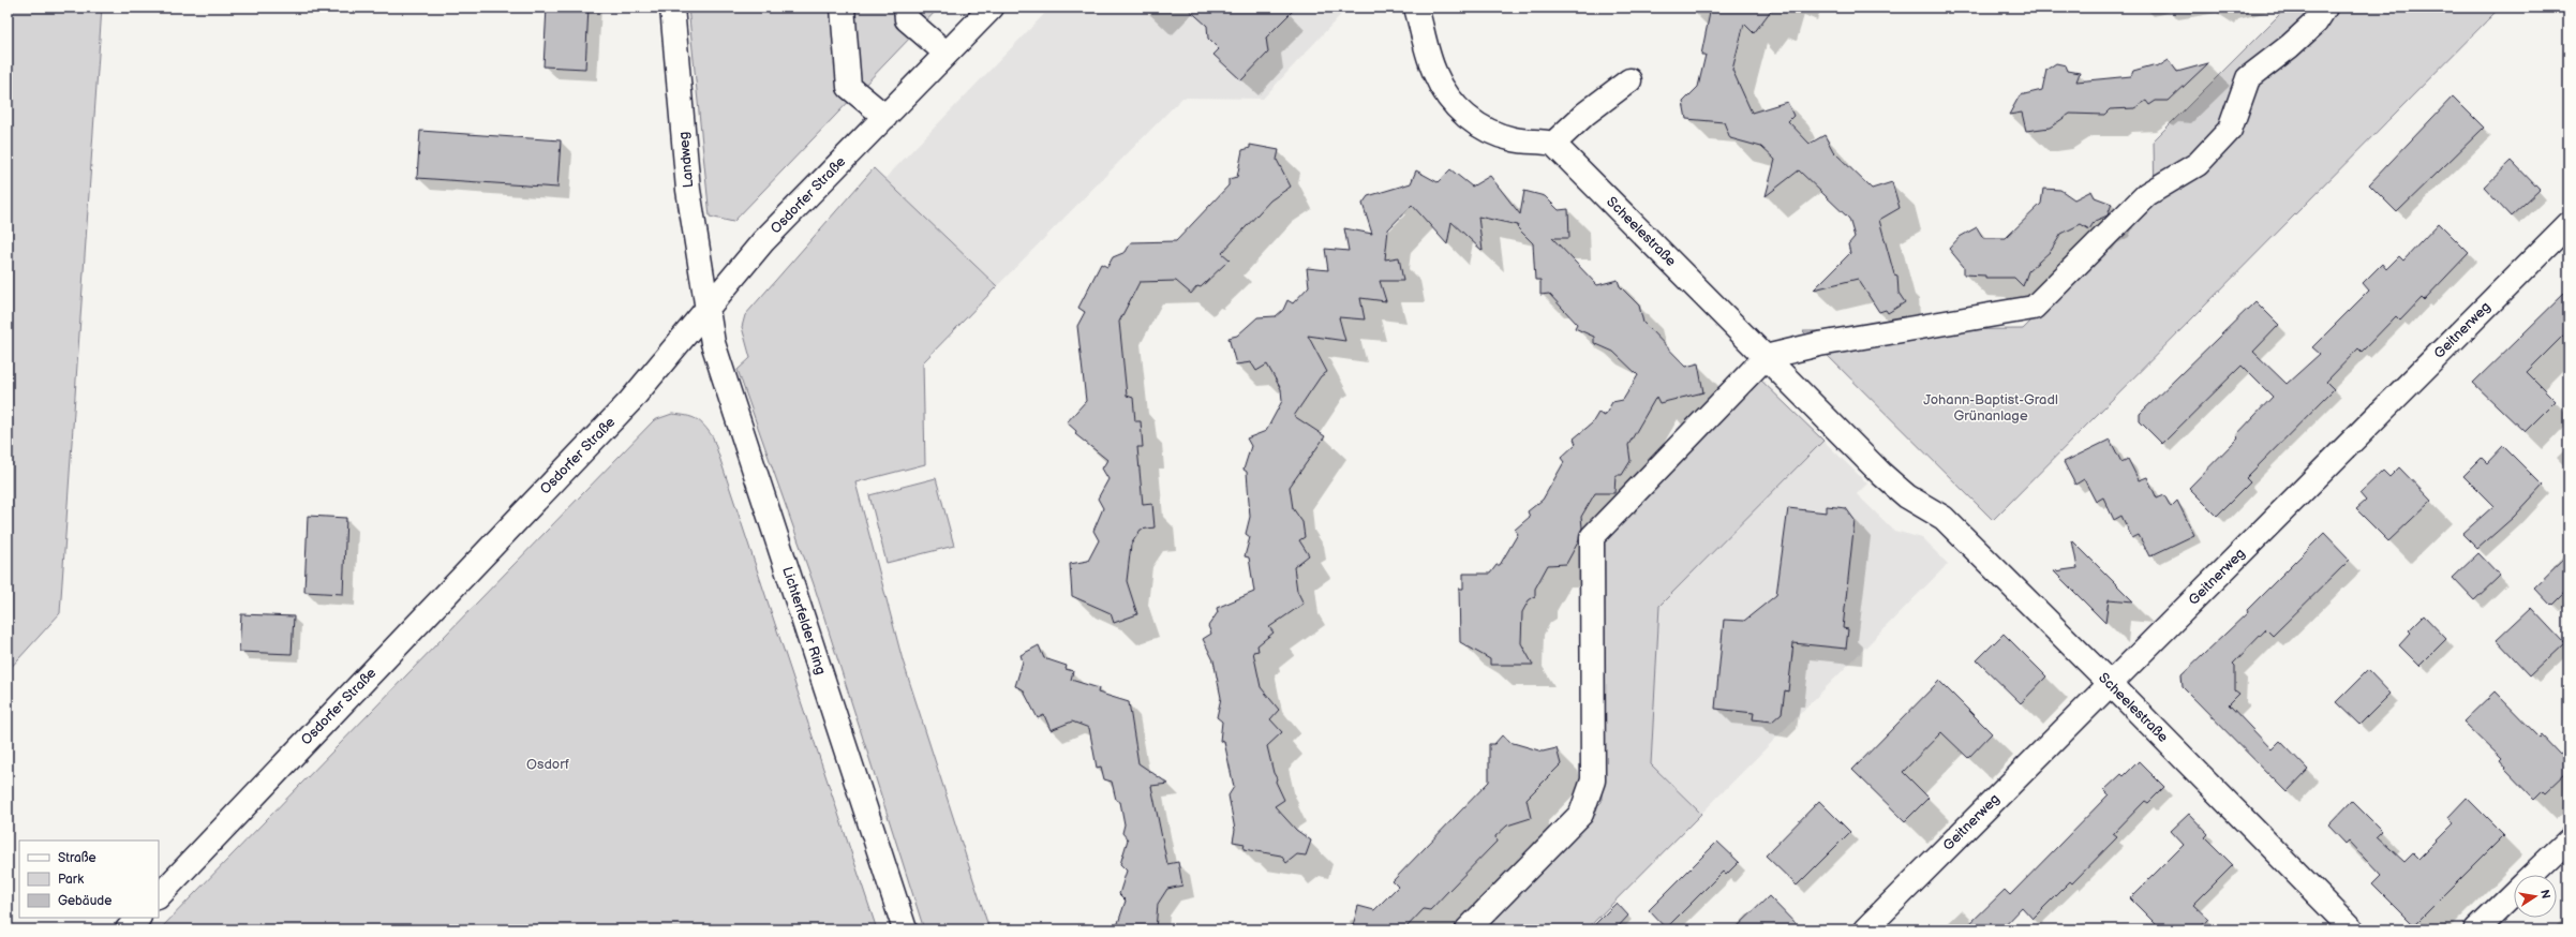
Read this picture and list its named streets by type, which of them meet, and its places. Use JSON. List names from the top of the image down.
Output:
{
  "streets": {
    "street": [
      "Landweg",
      "Osdorfer Straße",
      "Scheelestraße",
      "Geitnerweg",
      "Lichterfelder Ring"
    ]
  },
  "crossings": [
    ["Landweg", "Osdorfer Straße"],
    ["Landweg", "Lichterfelder Ring"],
    ["Osdorfer Straße", "Lichterfelder Ring"],
    ["Scheelestraße", "Geitnerweg"]
  ],
  "parks": ["Johann-Baptist-Gradl Grünanlage", "Osdorf"],
  "legend": ["Straße", "Park", "Gebäude"],
  "north": "right"
}
